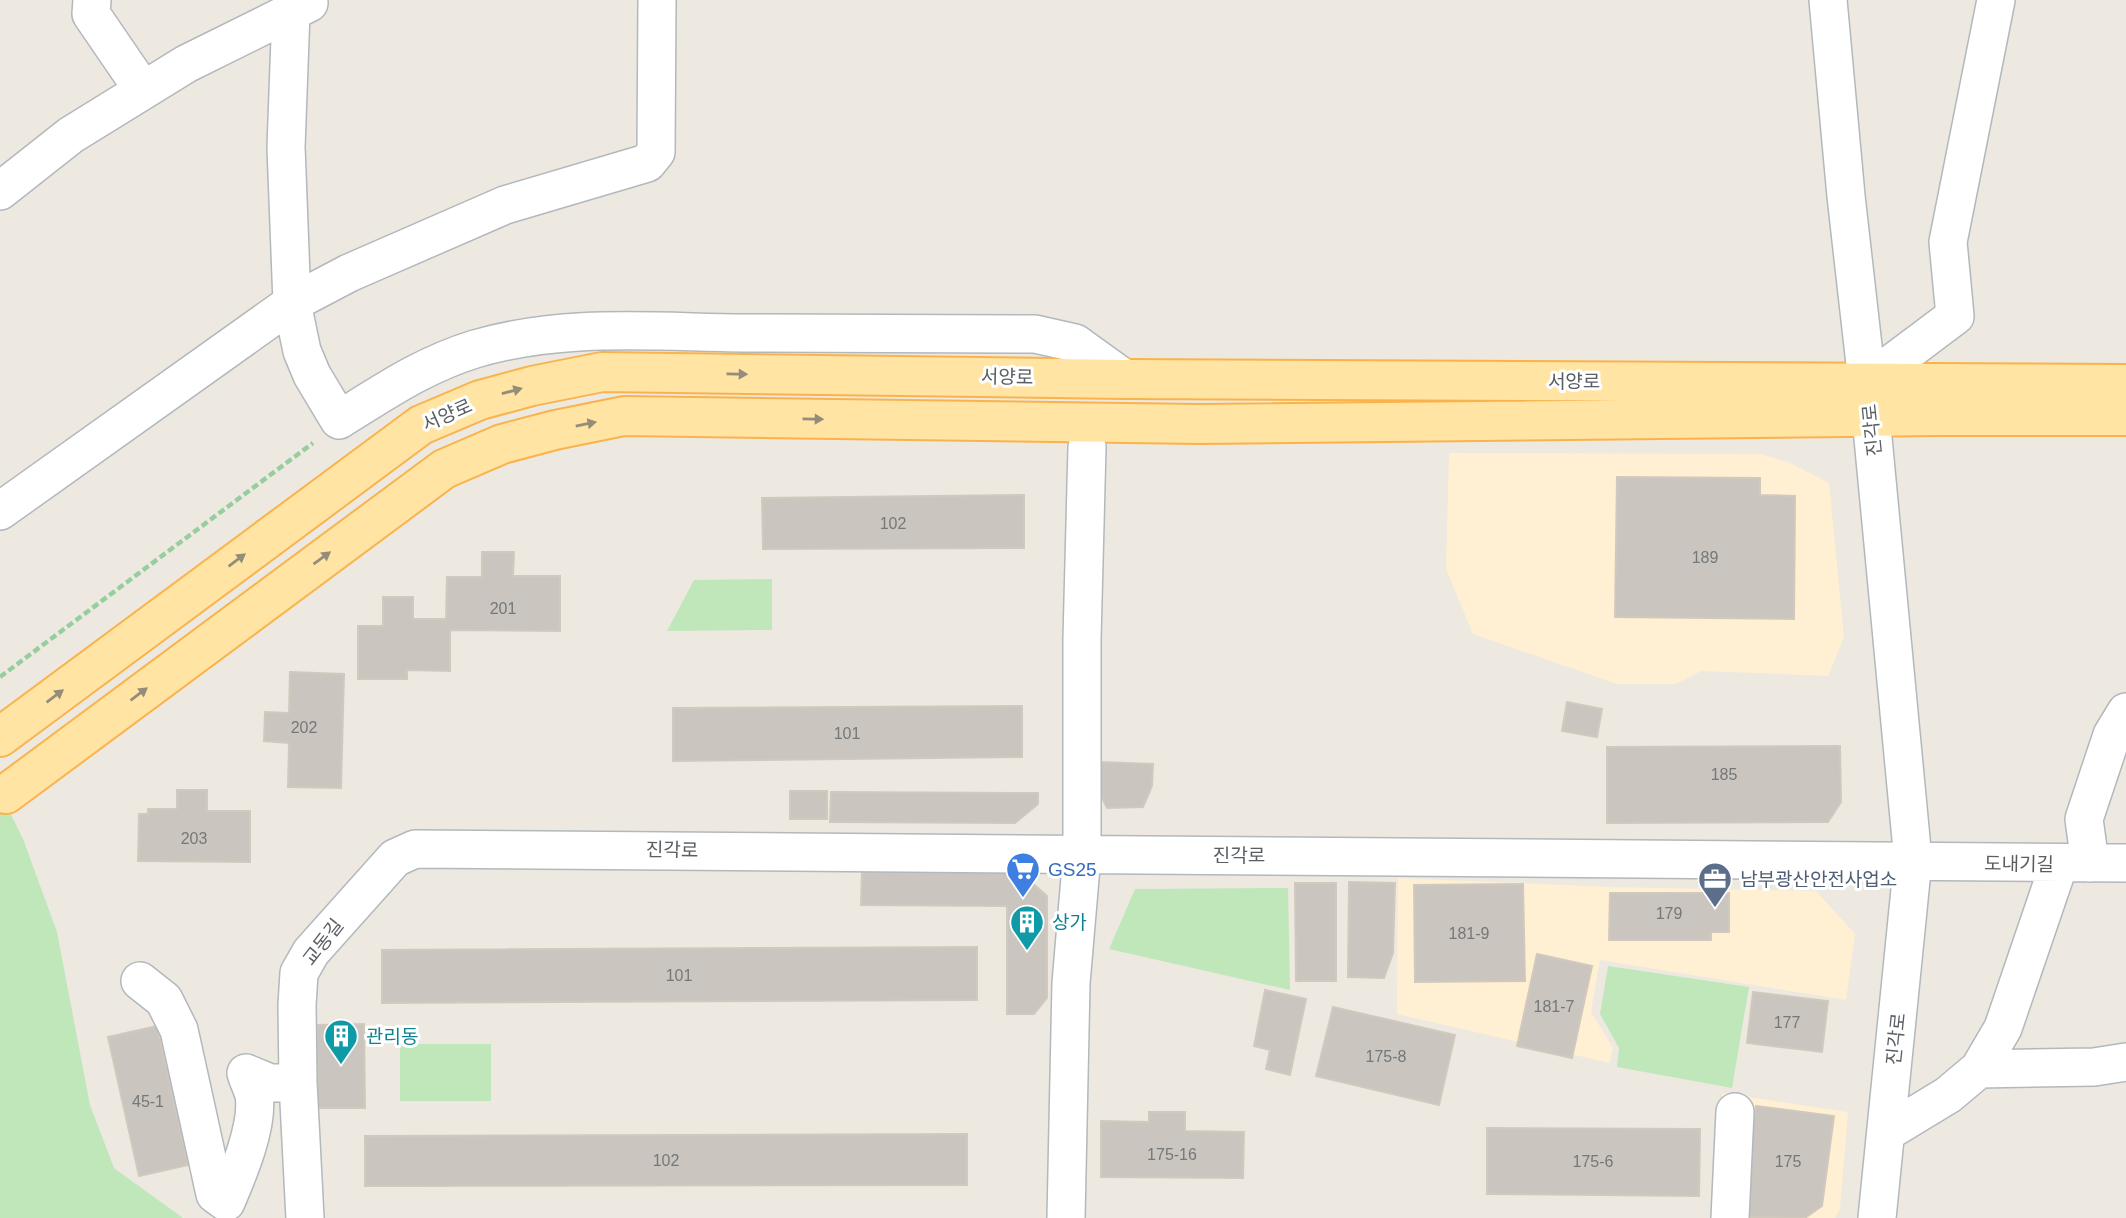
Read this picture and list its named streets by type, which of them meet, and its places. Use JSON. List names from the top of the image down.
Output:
{
  "streets": {
    "main road": ["서양로"],
    "street": ["진각로", "도내기길", "교동길"]
  },
  "crossings": [
    ["서양로", "진각로"],
    ["진각로", "도내기길"],
    ["진각로", "교동길"]
  ],
  "one_way": ["서양로"],
  "places": {
    "supermarket": ["GS25"],
    "office": ["남부광산안전사업소"],
    "building": ["상가", "관리동"]
  },
  "house_numbers": [
    "102",
    "189",
    "201",
    "202",
    "101",
    "185",
    "203",
    "179",
    "181-9",
    "101",
    "181-7",
    "177",
    "175-8",
    "45-1",
    "175-16",
    "102",
    "175-6",
    "175"
  ]
}
